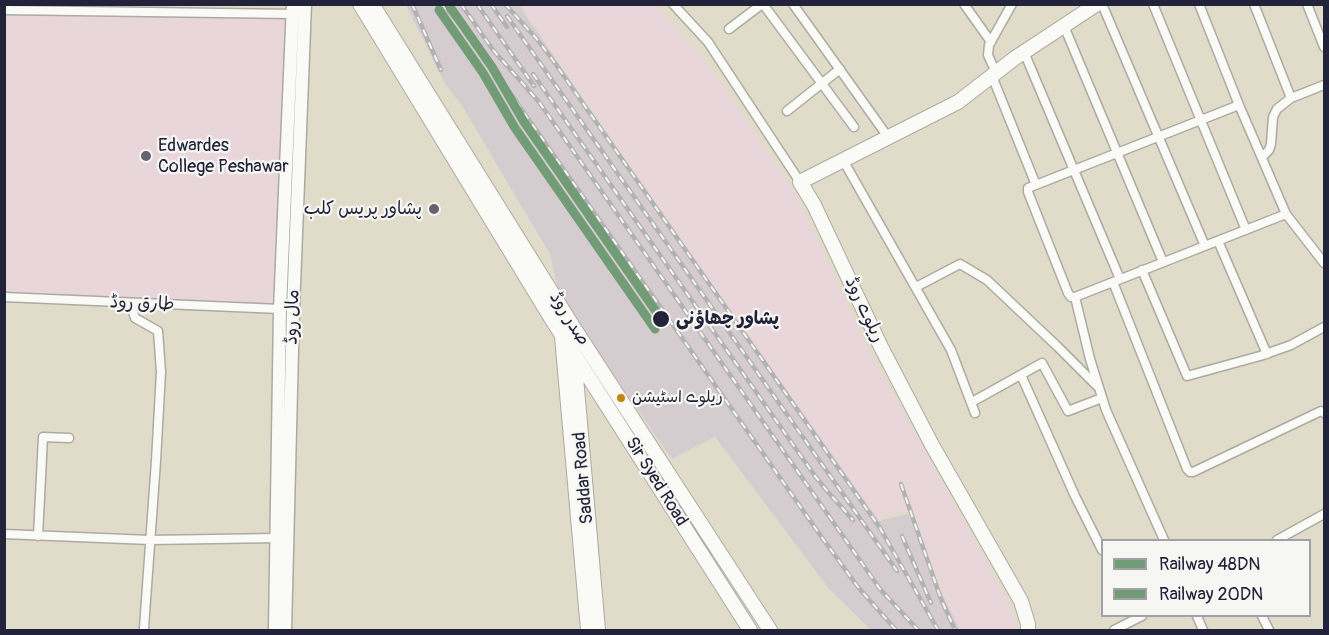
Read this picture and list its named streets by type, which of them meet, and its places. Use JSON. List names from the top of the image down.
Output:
{
  "streets": {
    "main road": [
      "ریلوے روڈ",
      "مال روڈ",
      "صدر روڈ",
      "Saddar Road",
      "Sir Syed Road"
    ],
    "street": ["طارق روڈ"]
  },
  "crossings": [
    ["طارق روڈ", "مال روڈ"],
    ["صدر روڈ", "Saddar Road"],
    ["Saddar Road", "Sir Syed Road"]
  ],
  "places": [
    "Edwardes College Peshawar",
    "پشاور پریس کلب",
    "پشاور چھاؤنی",
    "ریلوے اسٹیشن"
  ],
  "lines": ["rail line 48DN", "rail line 20DN"],
  "legend": ["Railway 48DN", "Railway 20DN"]
}
